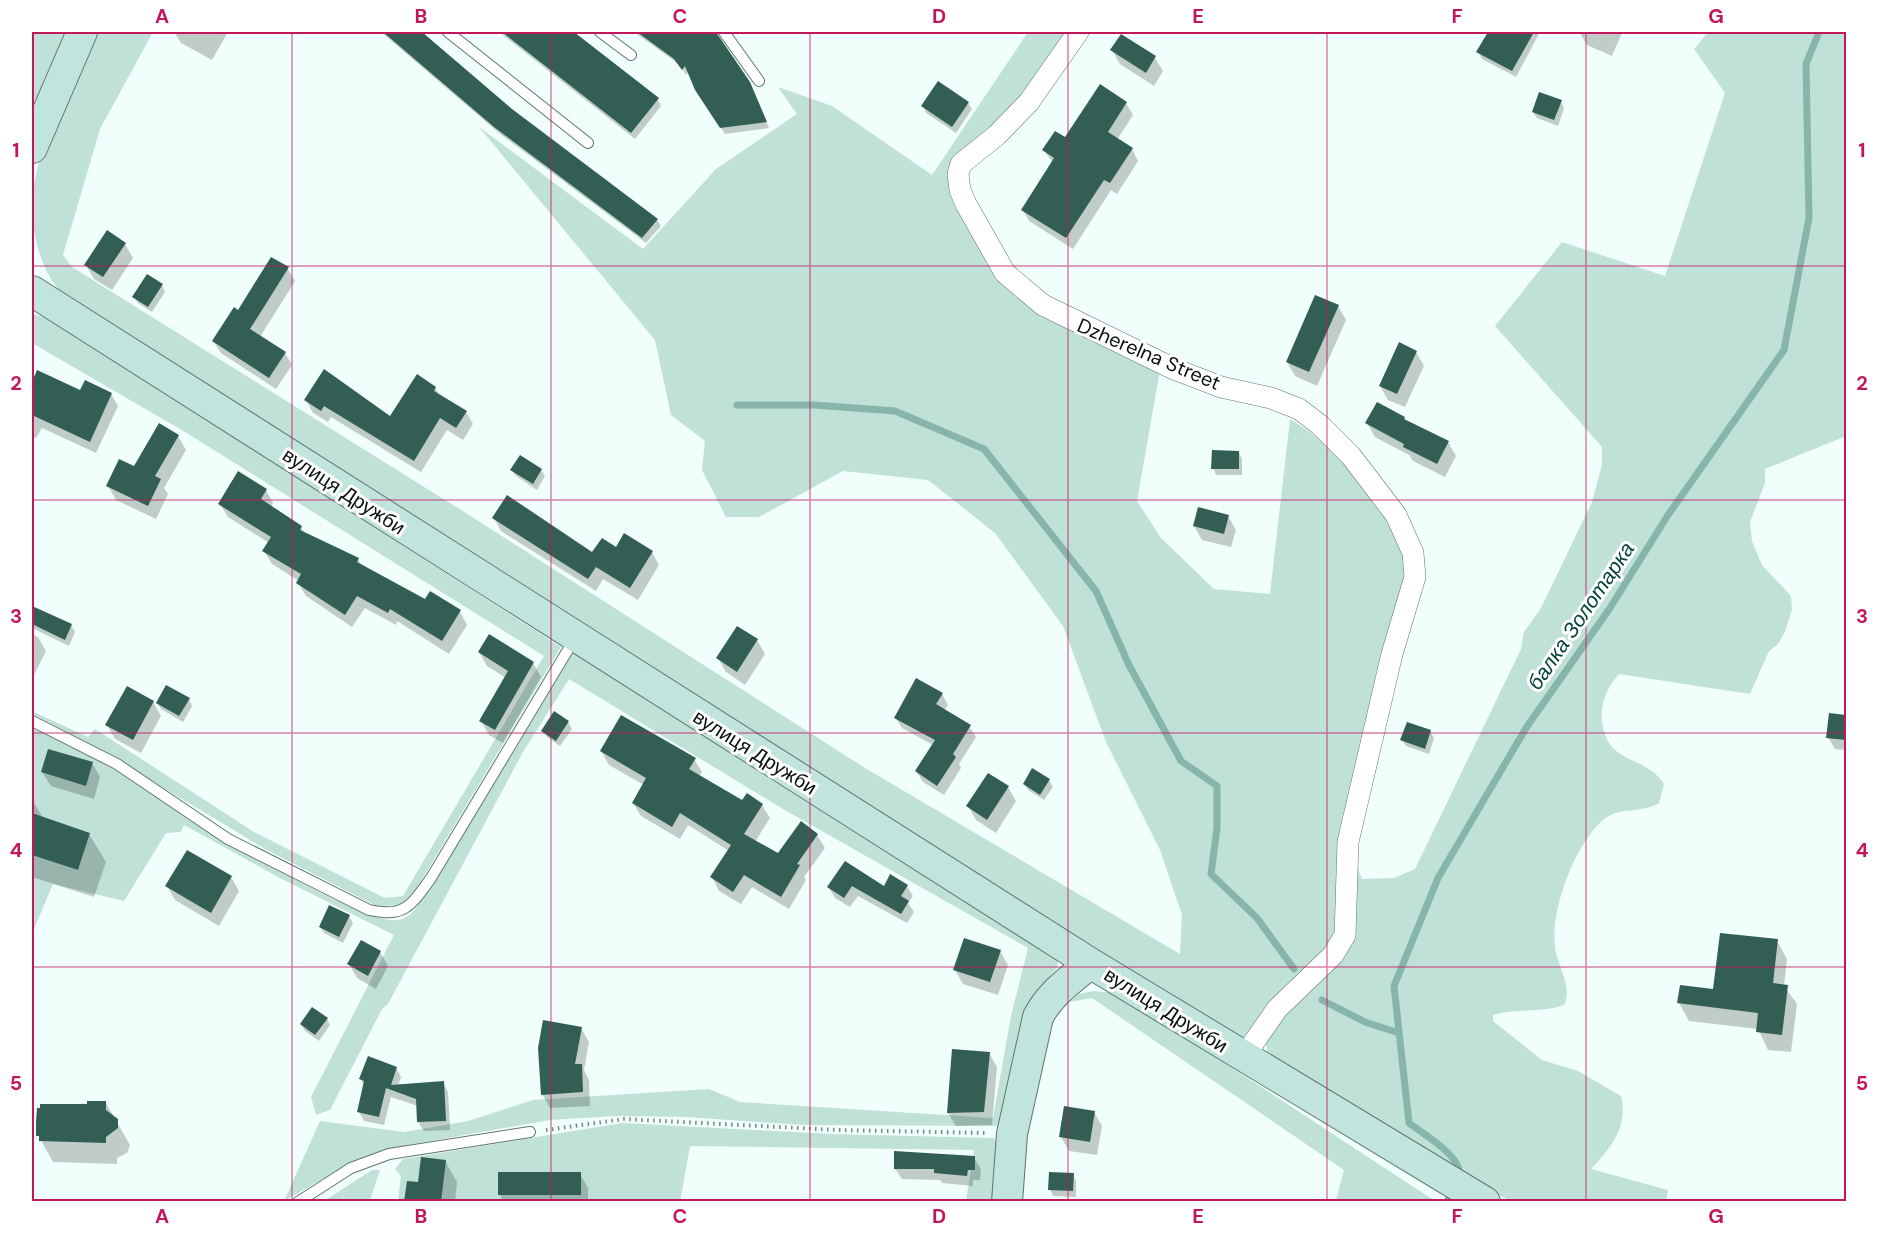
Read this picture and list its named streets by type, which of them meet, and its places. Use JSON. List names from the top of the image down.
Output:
{
  "streets": {
    "street": ["Dzherelna Street", "вулиця Дружби"]
  },
  "crossings": [
    ["Dzherelna Street", "вулиця Дружби"]
  ],
  "water": ["балка Золотарка"],
  "grid": {
    "columns": [
      "A",
      "B",
      "C",
      "D",
      "E",
      "F",
      "G"
    ],
    "rows": [
      "1",
      "2",
      "3",
      "4",
      "5"
    ]
  }
}
